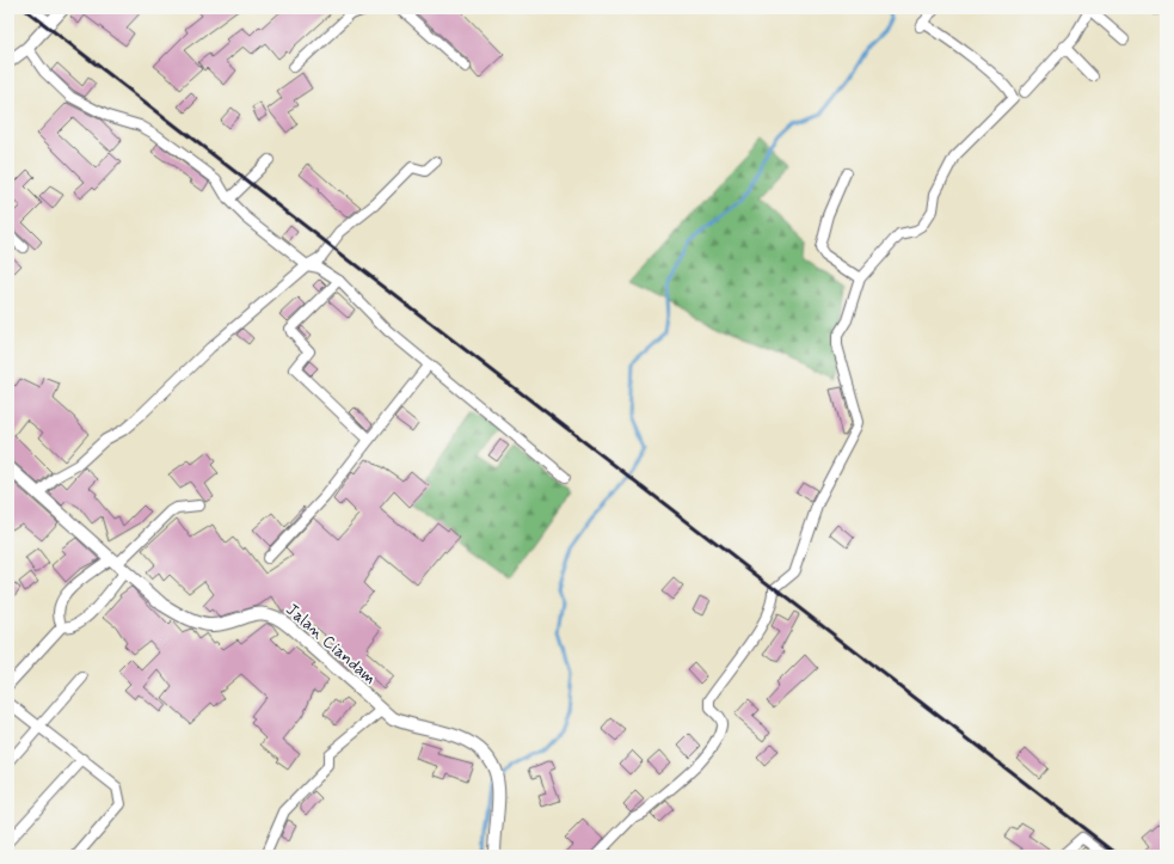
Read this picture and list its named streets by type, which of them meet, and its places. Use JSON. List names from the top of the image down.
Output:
{
  "streets": {
    "street": ["Jalan Ciandam"]
  }
}
